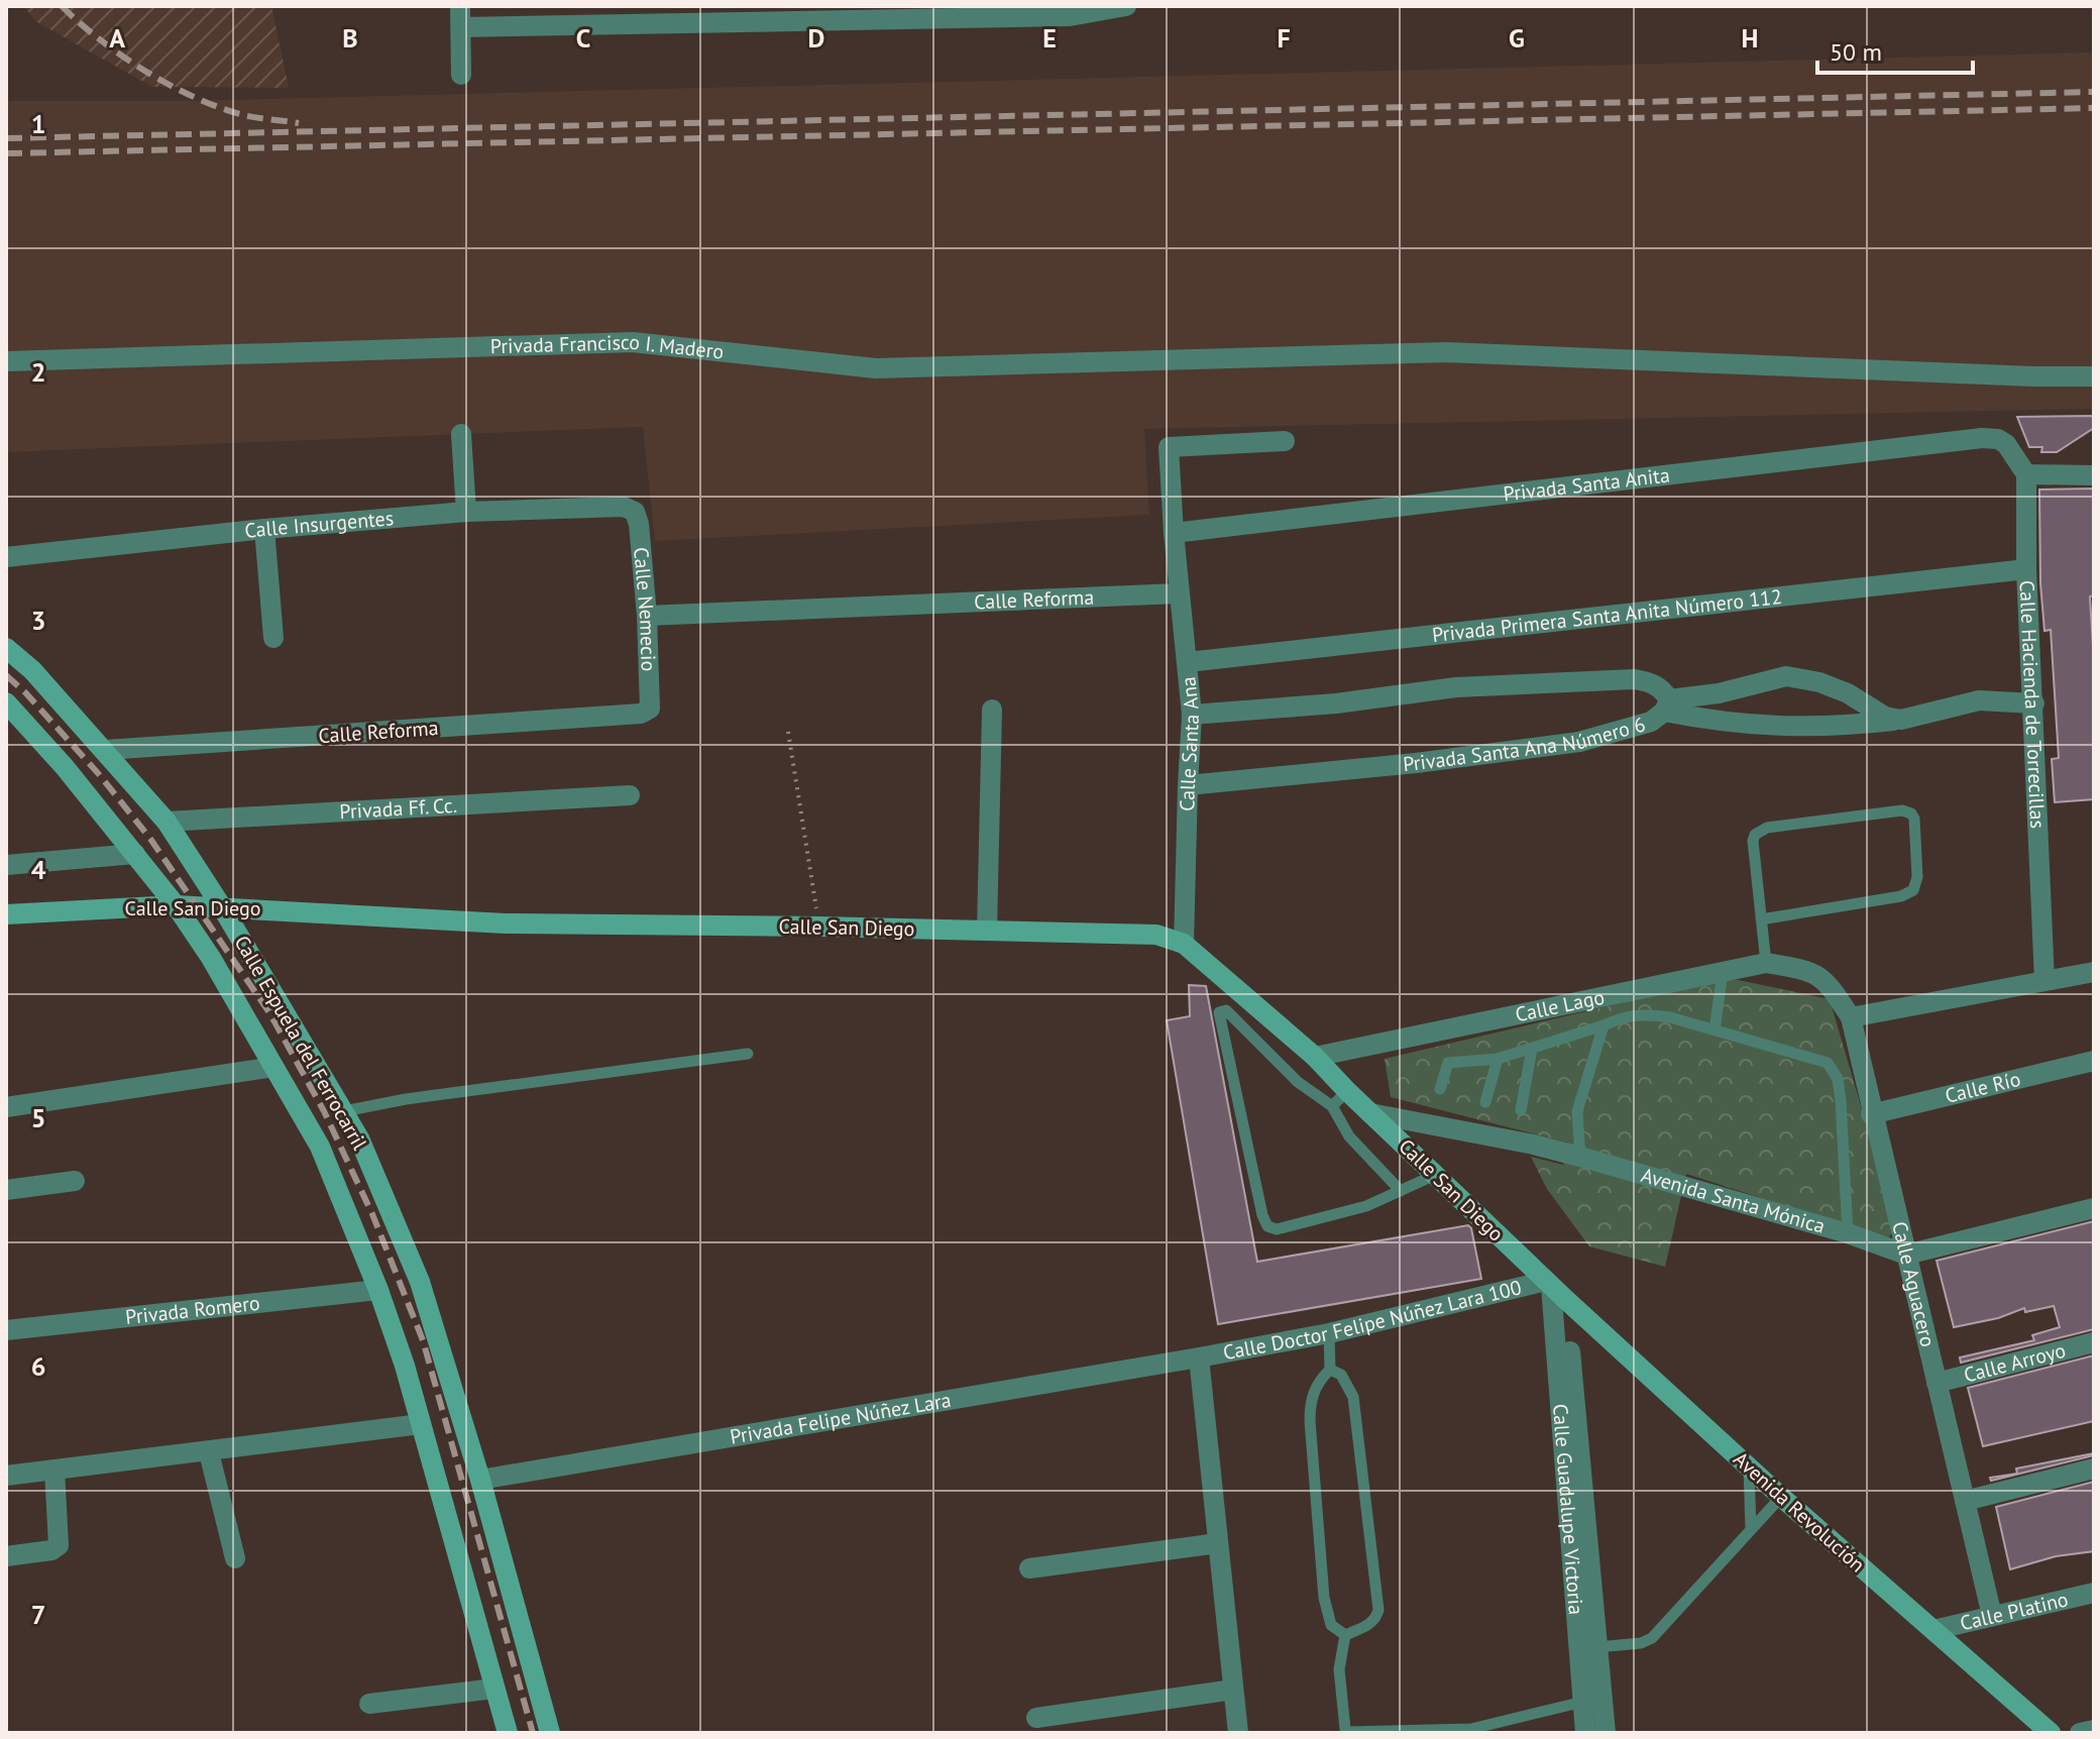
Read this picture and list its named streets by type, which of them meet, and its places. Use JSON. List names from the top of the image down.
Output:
{
  "streets": {
    "street": [
      "Privada Francisco I. Madero",
      "Privada Santa Anita",
      "Calle Insurgentes",
      "Calle Reforma",
      "Calle Nemecio",
      "Privada Primera Santa Anita Número 112",
      "Calle Hacienda de Torrecillas",
      "Privada Santa Ana Número 6",
      "Calle Santa Ana",
      "Privada Ff. Cc.",
      "Calle San Diego",
      "Calle Lago",
      "Calle Espuela del Ferrocarril",
      "Calle Río",
      "Avenida Santa Mónica",
      "Calle Aguacero",
      "Privada Romero",
      "Calle Doctor Felipe Núñez Lara 100",
      "Calle Arroyo",
      "Privada Felipe Núñez Lara",
      "Calle Guadalupe Victoria",
      "Avenida Revolución",
      "Calle Platino"
    ]
  },
  "crossings": [
    ["Privada Santa Anita", "Calle Hacienda de Torrecillas"],
    ["Privada Santa Anita", "Calle Santa Ana"],
    ["Calle Insurgentes", "Calle Nemecio"],
    ["Calle Reforma", "Calle Nemecio"],
    ["Calle Reforma", "Calle Santa Ana"],
    ["Calle Reforma", "Calle Espuela del Ferrocarril"],
    ["Privada Primera Santa Anita Número 112", "Calle Hacienda de Torrecillas"],
    ["Privada Primera Santa Anita Número 112", "Calle Santa Ana"],
    ["Privada Santa Ana Número 6", "Calle Santa Ana"],
    ["Calle Santa Ana", "Calle San Diego"],
    ["Privada Ff. Cc.", "Calle Espuela del Ferrocarril"],
    ["Calle San Diego", "Calle Lago"],
    ["Calle San Diego", "Calle Espuela del Ferrocarril"],
    ["Calle San Diego", "Avenida Santa Mónica"],
    ["Calle San Diego", "Calle Doctor Felipe Núñez Lara 100"],
    ["Calle San Diego", "Calle Guadalupe Victoria"],
    ["Calle San Diego", "Avenida Revolución"],
    ["Calle Lago", "Calle Aguacero"],
    ["Calle Espuela del Ferrocarril", "Privada Romero"],
    ["Calle Espuela del Ferrocarril", "Privada Felipe Núñez Lara"],
    ["Calle Río", "Calle Aguacero"],
    ["Avenida Santa Mónica", "Calle Aguacero"],
    ["Calle Aguacero", "Calle Arroyo"],
    ["Calle Aguacero", "Calle Platino"],
    ["Calle Doctor Felipe Núñez Lara 100", "Privada Felipe Núñez Lara"],
    ["Calle Doctor Felipe Núñez Lara 100", "Calle Guadalupe Victoria"],
    ["Calle Doctor Felipe Núñez Lara 100", "Avenida Revolución"],
    ["Calle Guadalupe Victoria", "Avenida Revolución"],
    ["Avenida Revolución", "Calle Platino"]
  ],
  "scale_bar": "50 m",
  "grid": {
    "columns": [
      "A",
      "B",
      "C",
      "D",
      "E",
      "F",
      "G",
      "H"
    ],
    "rows": [
      "1",
      "2",
      "3",
      "4",
      "5",
      "6",
      "7"
    ]
  }
}
